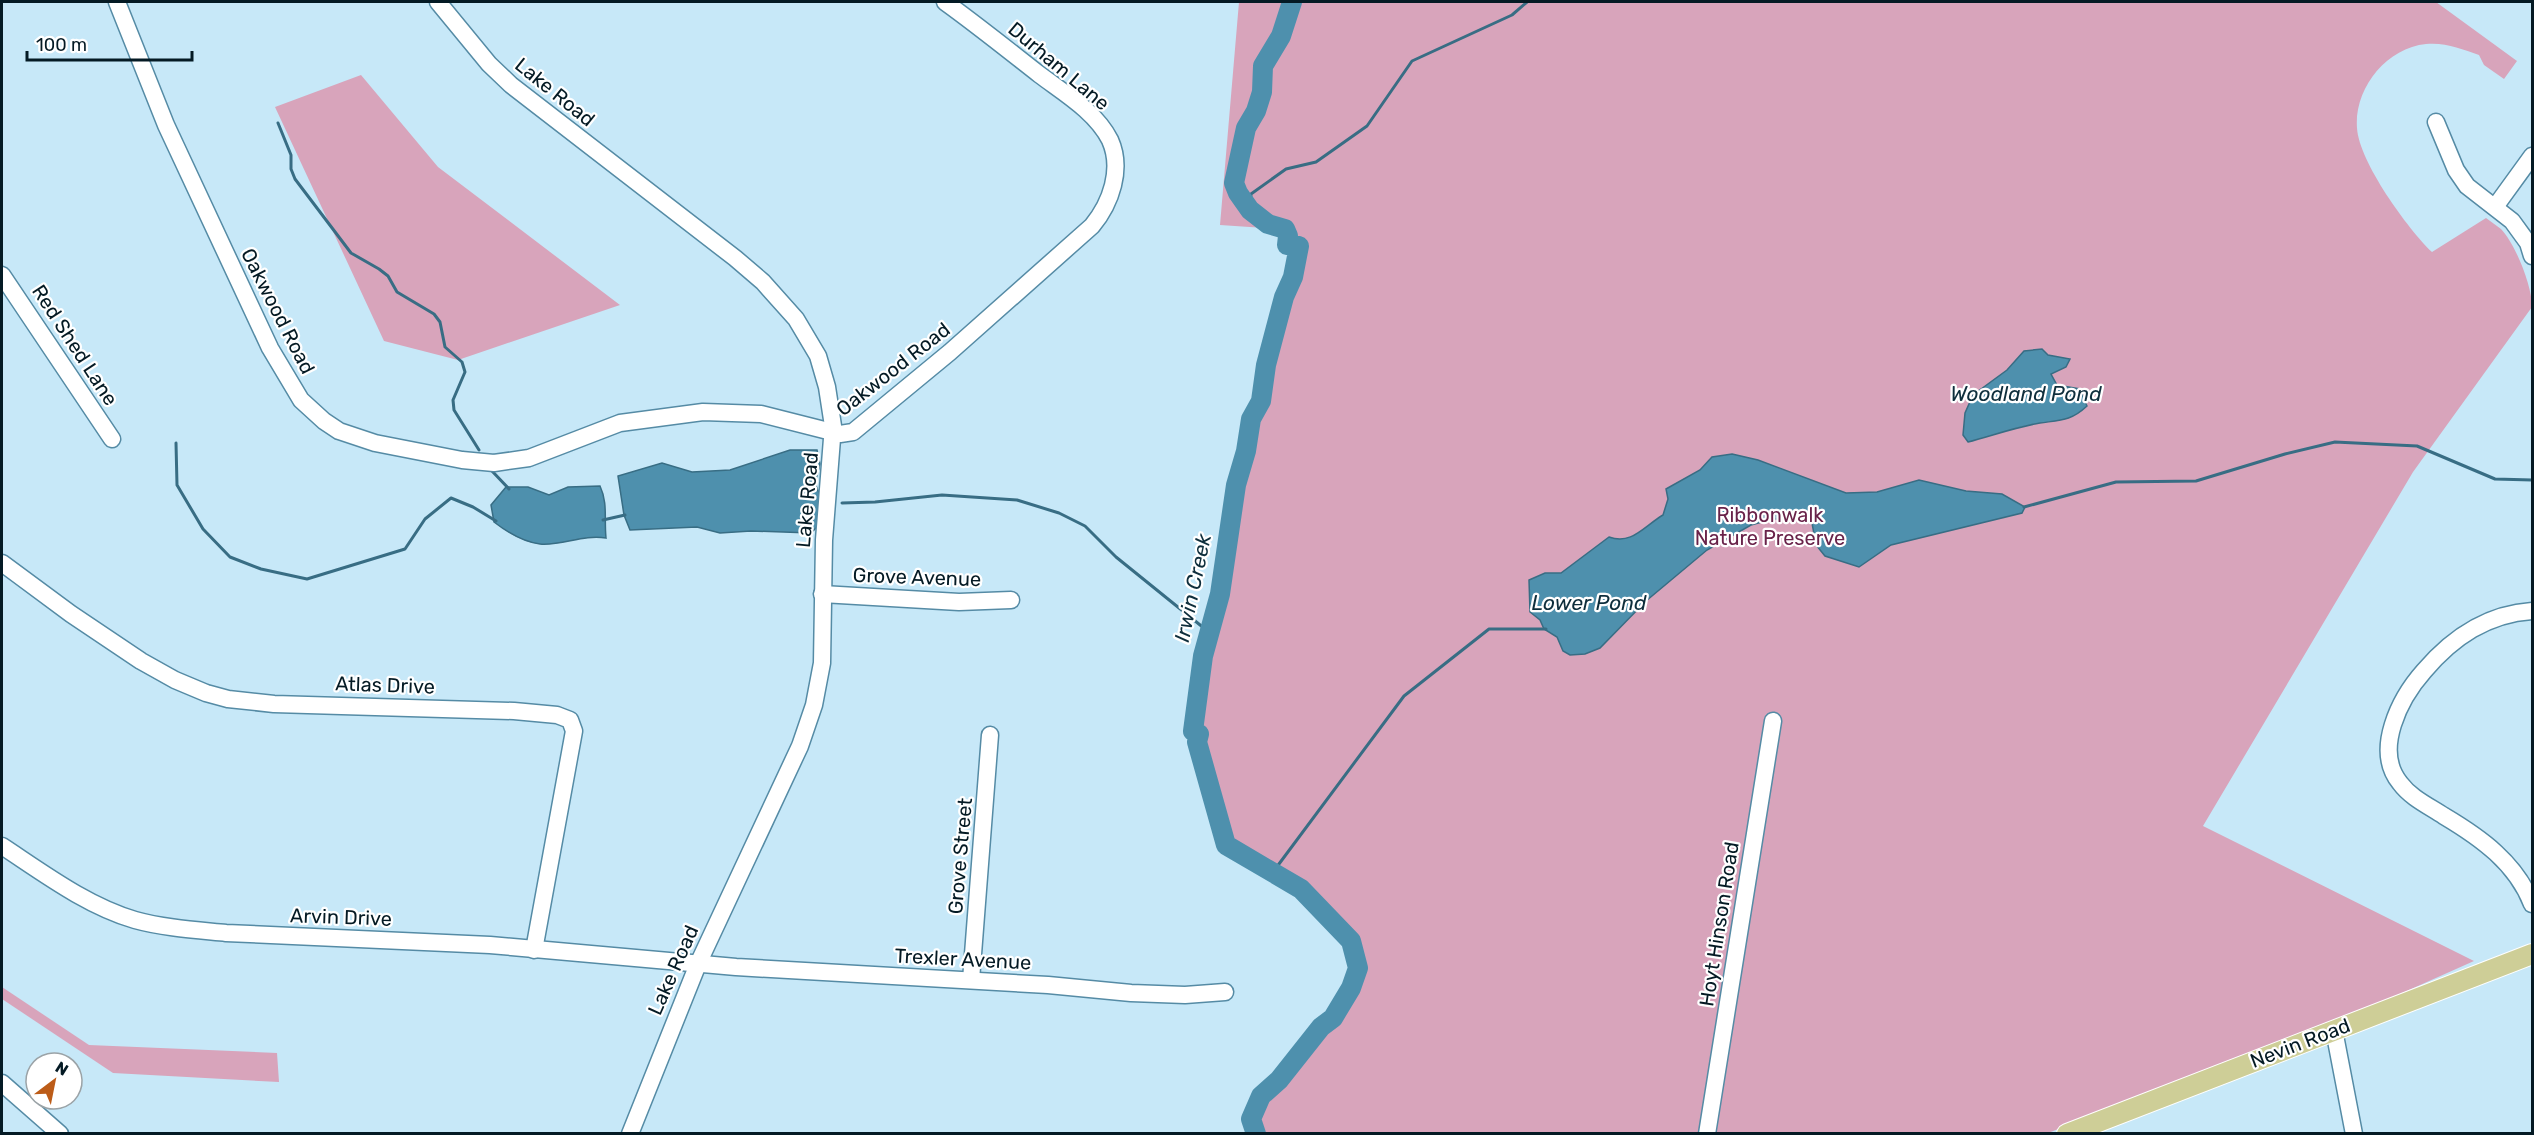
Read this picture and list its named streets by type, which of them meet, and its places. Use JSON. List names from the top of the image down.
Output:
{
  "streets": {
    "main road": ["Nevin Road"],
    "street": [
      "Durham Lane",
      "Lake Road",
      "Oakwood Road",
      "Red Shed Lane",
      "Grove Avenue",
      "Atlas Drive",
      "Grove Street",
      "Arvin Drive",
      "Hoyt Hinson Road",
      "Trexler Avenue"
    ]
  },
  "crossings": [
    ["Durham Lane", "Oakwood Road"],
    ["Lake Road", "Oakwood Road"],
    ["Lake Road", "Grove Avenue"],
    ["Lake Road", "Arvin Drive"],
    ["Lake Road", "Trexler Avenue"],
    ["Atlas Drive", "Arvin Drive"],
    ["Grove Street", "Trexler Avenue"],
    ["Arvin Drive", "Trexler Avenue"]
  ],
  "water": ["Woodland Pond", "Irwin Creek", "Lower Pond"],
  "parks": ["Ribbonwalk Nature Preserve"],
  "scale_bar": "100 m",
  "north": "top right"
}
